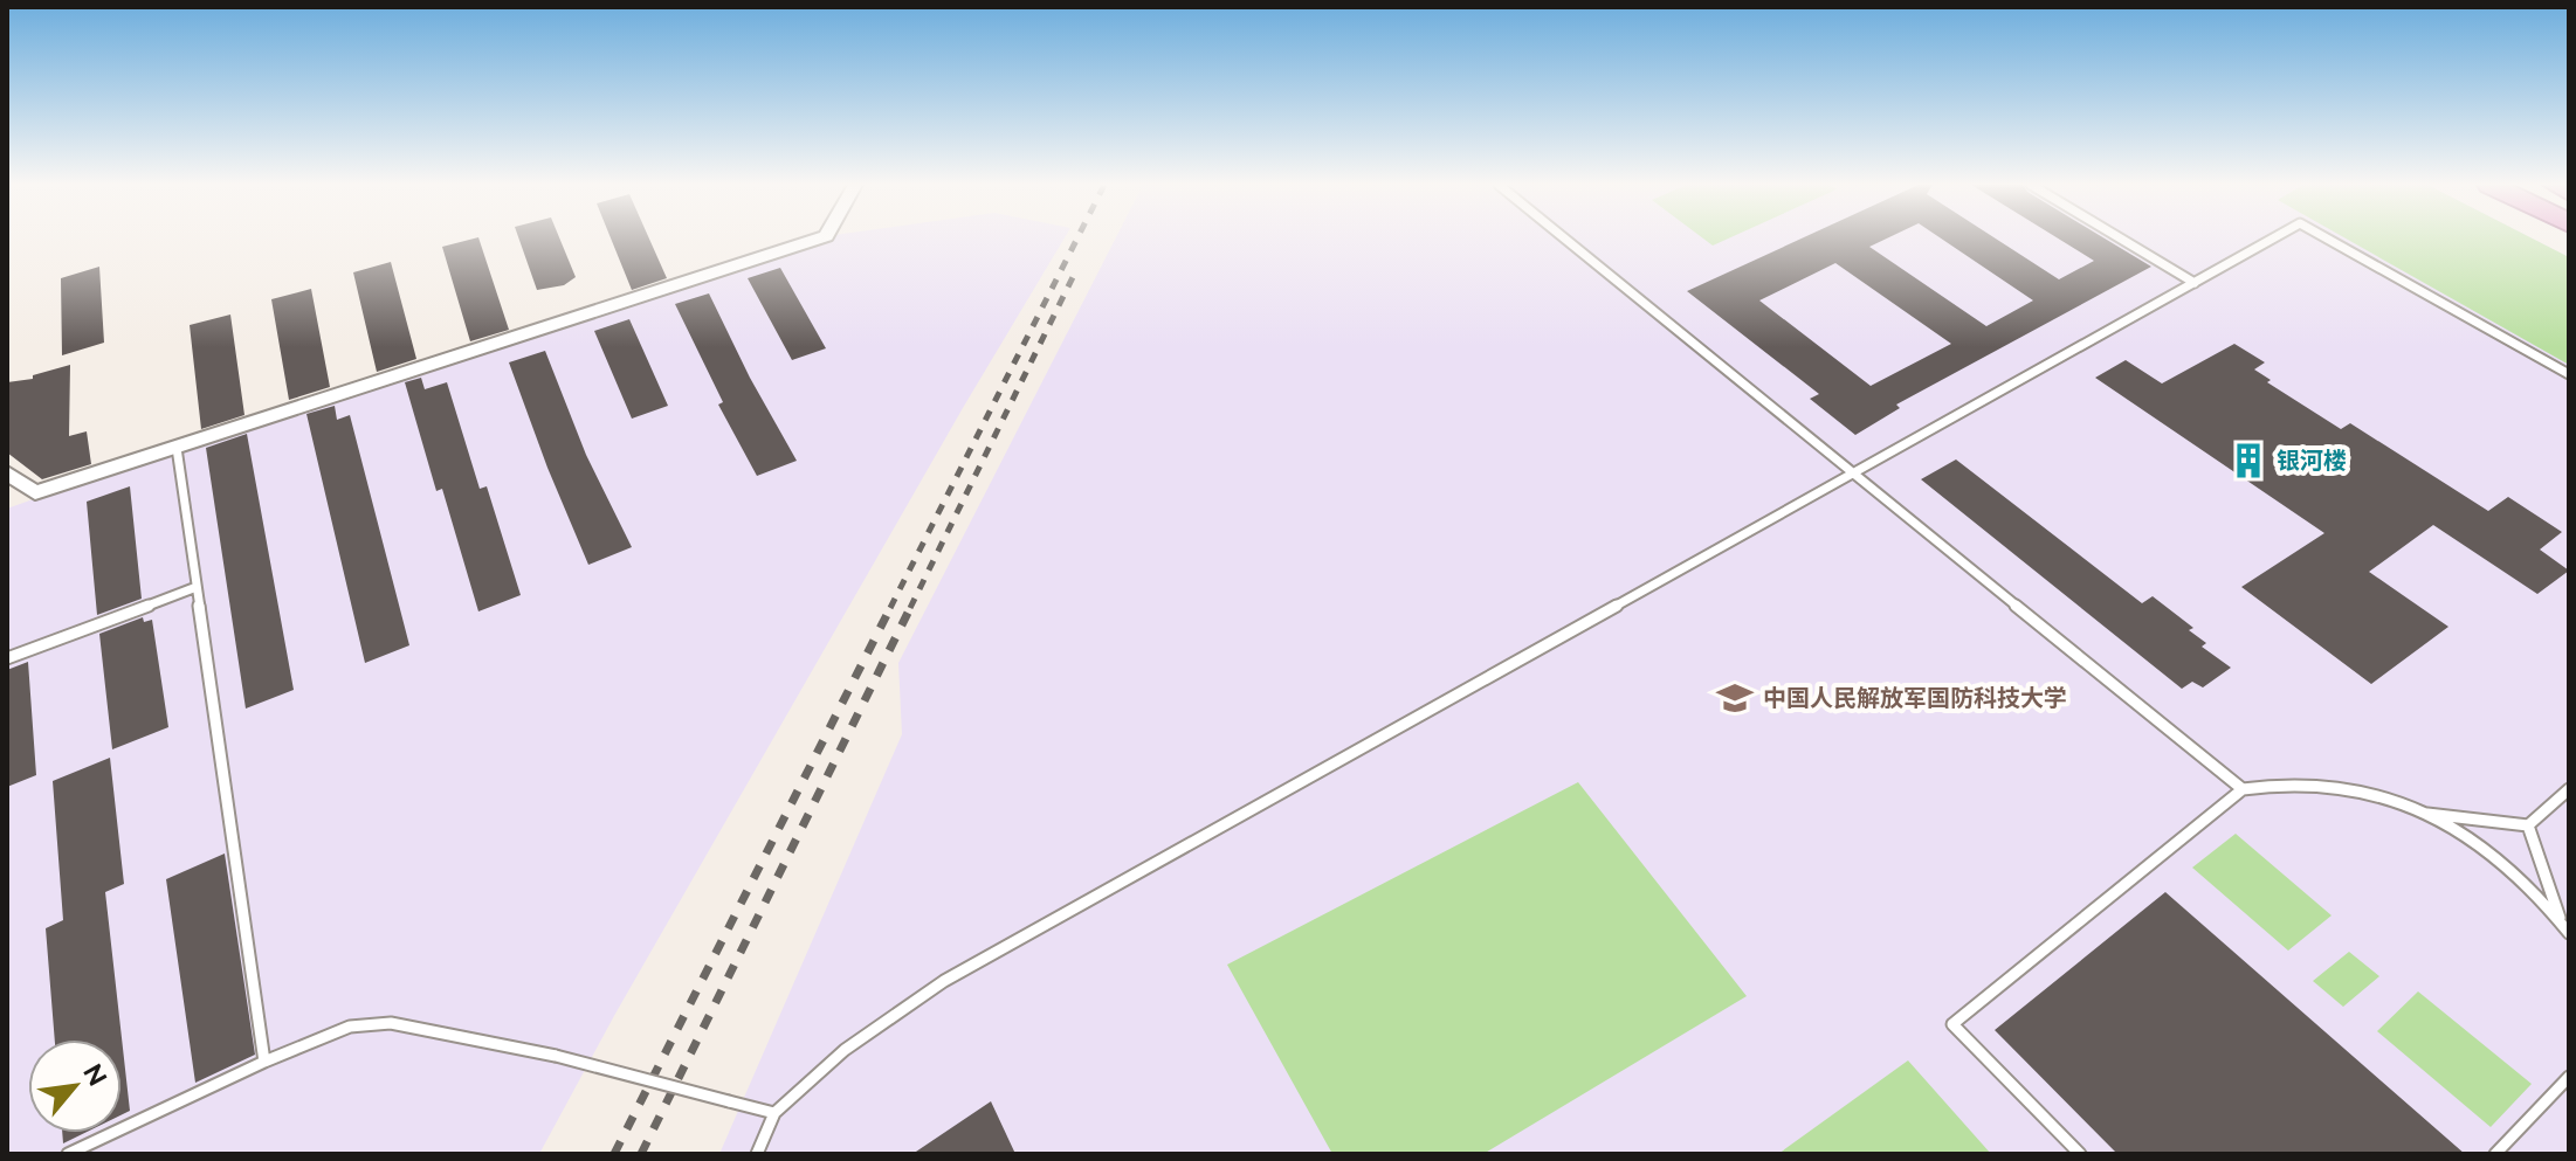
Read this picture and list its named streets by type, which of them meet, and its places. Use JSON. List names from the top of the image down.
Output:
{
  "places": {
    "building": ["银河楼"],
    "school or university": ["中国人民解放军国防科技大学"]
  },
  "north": "top right"
}
